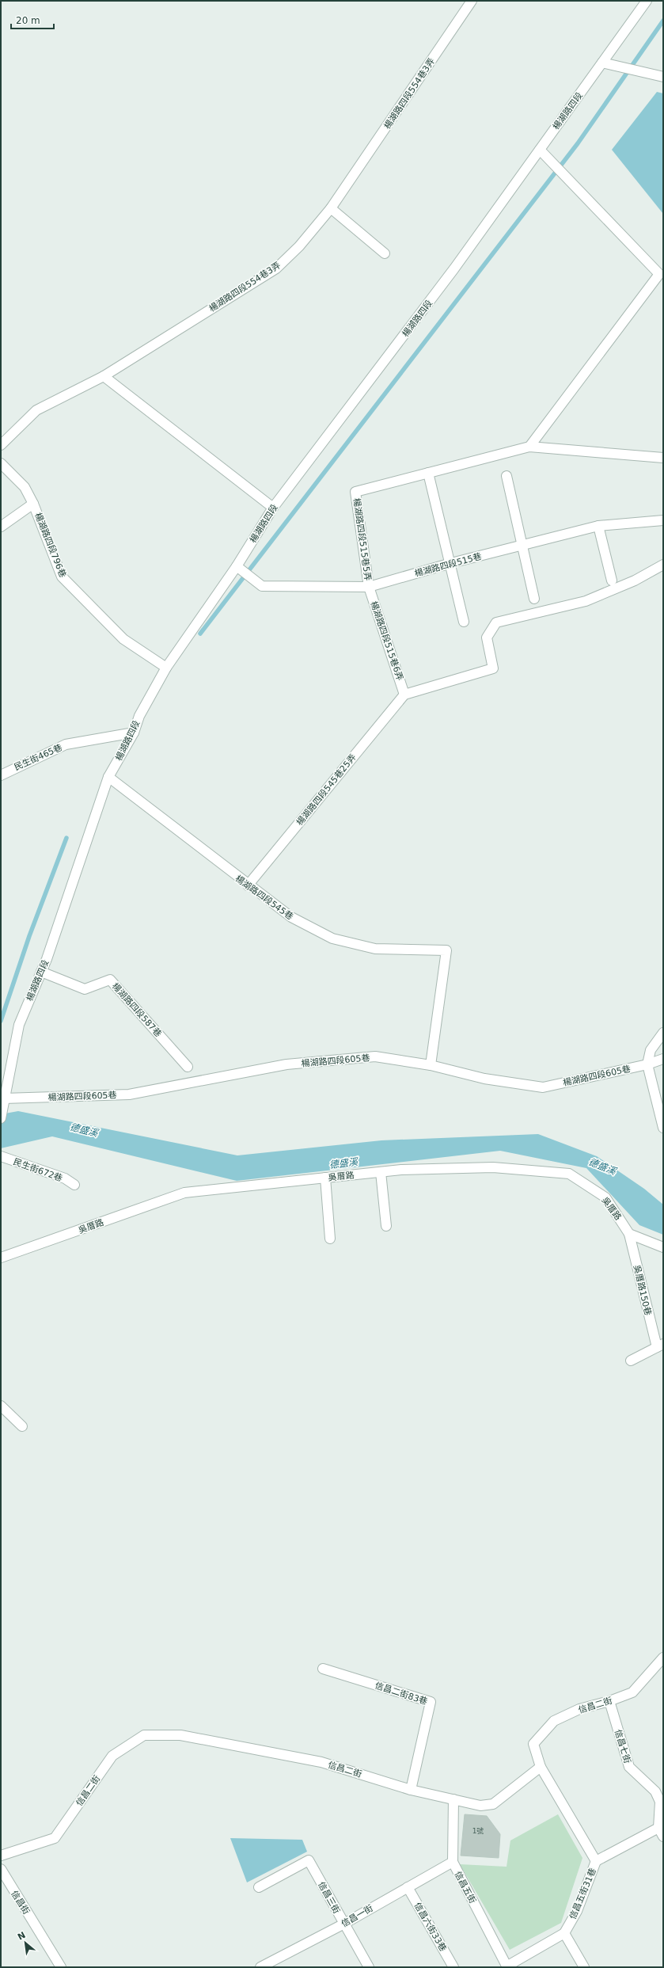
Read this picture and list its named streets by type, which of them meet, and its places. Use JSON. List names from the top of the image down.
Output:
{
  "streets": {
    "street": [
      "楊湖路四段554巷3弄",
      "楊湖路四段",
      "楊湖路四段515巷5弄",
      "楊湖路四段796巷",
      "楊湖路四段515巷",
      "楊湖路四段515巷6弄",
      "民生街465巷",
      "楊湖路四段545巷25弄",
      "楊湖路四段545巷",
      "楊湖路四段587巷",
      "楊湖路四段605巷",
      "民生街672巷",
      "吳厝路",
      "吳厝路150巷",
      "信昌二街83巷",
      "信昌二街",
      "信昌七街",
      "信昌五街",
      "信昌五街31巷",
      "信昌三街",
      "信昌街",
      "信昌一街",
      "信昌六街33巷"
    ]
  },
  "crossings": [
    ["楊湖路四段", "楊湖路四段796巷"],
    ["楊湖路四段", "楊湖路四段515巷"],
    ["楊湖路四段", "民生街465巷"],
    ["楊湖路四段", "楊湖路四段545巷"],
    ["楊湖路四段", "楊湖路四段587巷"],
    ["楊湖路四段", "楊湖路四段605巷"],
    ["楊湖路四段515巷5弄", "楊湖路四段515巷"],
    ["楊湖路四段515巷5弄", "楊湖路四段515巷6弄"],
    ["楊湖路四段515巷", "楊湖路四段515巷6弄"],
    ["楊湖路四段515巷6弄", "楊湖路四段545巷25弄"],
    ["楊湖路四段545巷25弄", "楊湖路四段545巷"],
    ["楊湖路四段545巷", "楊湖路四段605巷"],
    ["吳厝路", "吳厝路150巷"],
    ["信昌二街83巷", "信昌二街"],
    ["信昌二街", "信昌七街"],
    ["信昌二街", "信昌五街"],
    ["信昌五街", "信昌一街"],
    ["信昌三街", "信昌一街"],
    ["信昌一街", "信昌六街33巷"]
  ],
  "water": ["德盛溪"],
  "house_numbers": ["1號"],
  "scale_bar": "20 m",
  "north": "top left"
}
